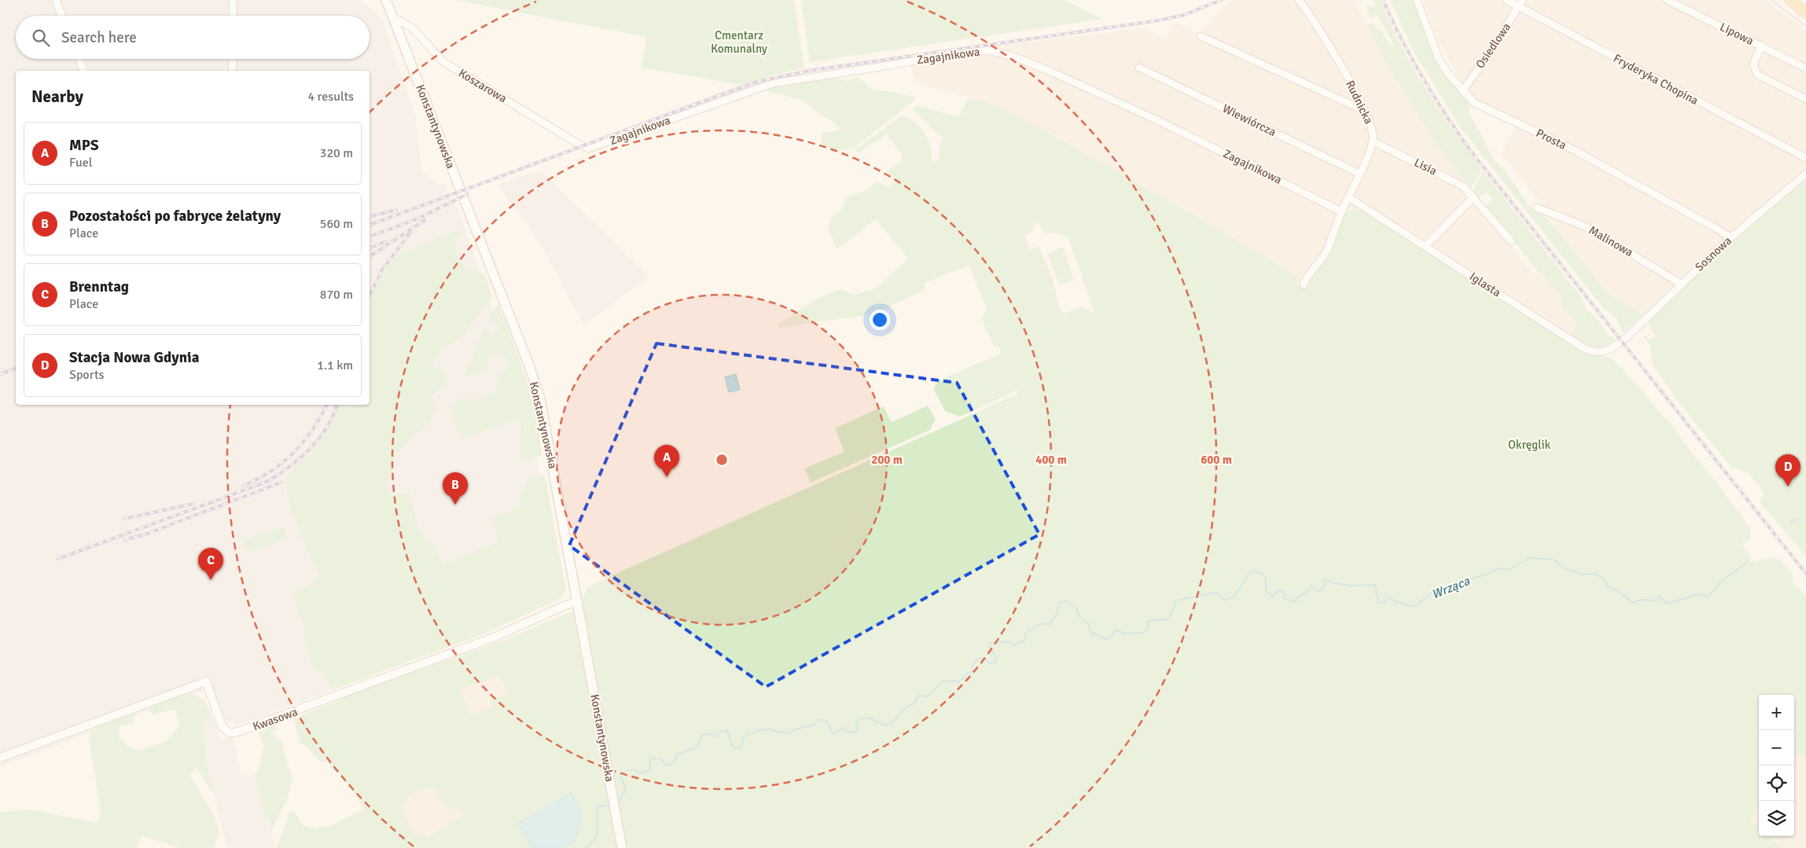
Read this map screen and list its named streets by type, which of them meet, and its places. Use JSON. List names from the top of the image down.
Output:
{
  "streets": {
    "main road": ["Konstantynowska"],
    "street": [
      "Lipowa",
      "Osiedlowa",
      "Zagajnikowa",
      "Fryderyka Chopina",
      "Koszarowa",
      "Rudnicka",
      "Wiewiórcza",
      "Prosta",
      "Lisia",
      "Malinowa",
      "Sosnowa",
      "Iglasta",
      "Kwasowa"
    ]
  },
  "crossings": [
    ["Osiedlowa", "Fryderyka Chopina"],
    ["Osiedlowa", "Prosta"],
    ["Zagajnikowa", "Koszarowa"],
    ["Koszarowa", "Konstantynowska"],
    ["Rudnicka", "Lisia"],
    ["Konstantynowska", "Kwasowa"],
    ["Prosta", "Sosnowa"],
    ["Malinowa", "Sosnowa"],
    ["Sosnowa", "Iglasta"]
  ],
  "water": ["Wrząca"],
  "parks": ["Cmentarz Komunalny", "Okręglik"],
  "page": {
    "search": "Search here",
    "heading": ["Nearby", "4 results"],
    "list": [
      {
        "mark": "A",
        "name": "MPS",
        "note": "Fuel",
        "value": "320 m"
      },
      {
        "mark": "B",
        "name": "Pozostałości po fabryce żelatyny",
        "note": "Place",
        "value": "560 m"
      },
      {
        "mark": "C",
        "name": "Brenntag",
        "note": "Place",
        "value": "870 m"
      },
      {
        "mark": "D",
        "name": "Stacja Nowa Gdynia",
        "note": "Sports",
        "value": "1.1 km"
      }
    ],
    "pins": [
      "A",
      "D",
      "B",
      "C"
    ],
    "map_buttons": ["+", "−"]
  },
  "rings": ["200 m", "400 m", "600 m"]
}
